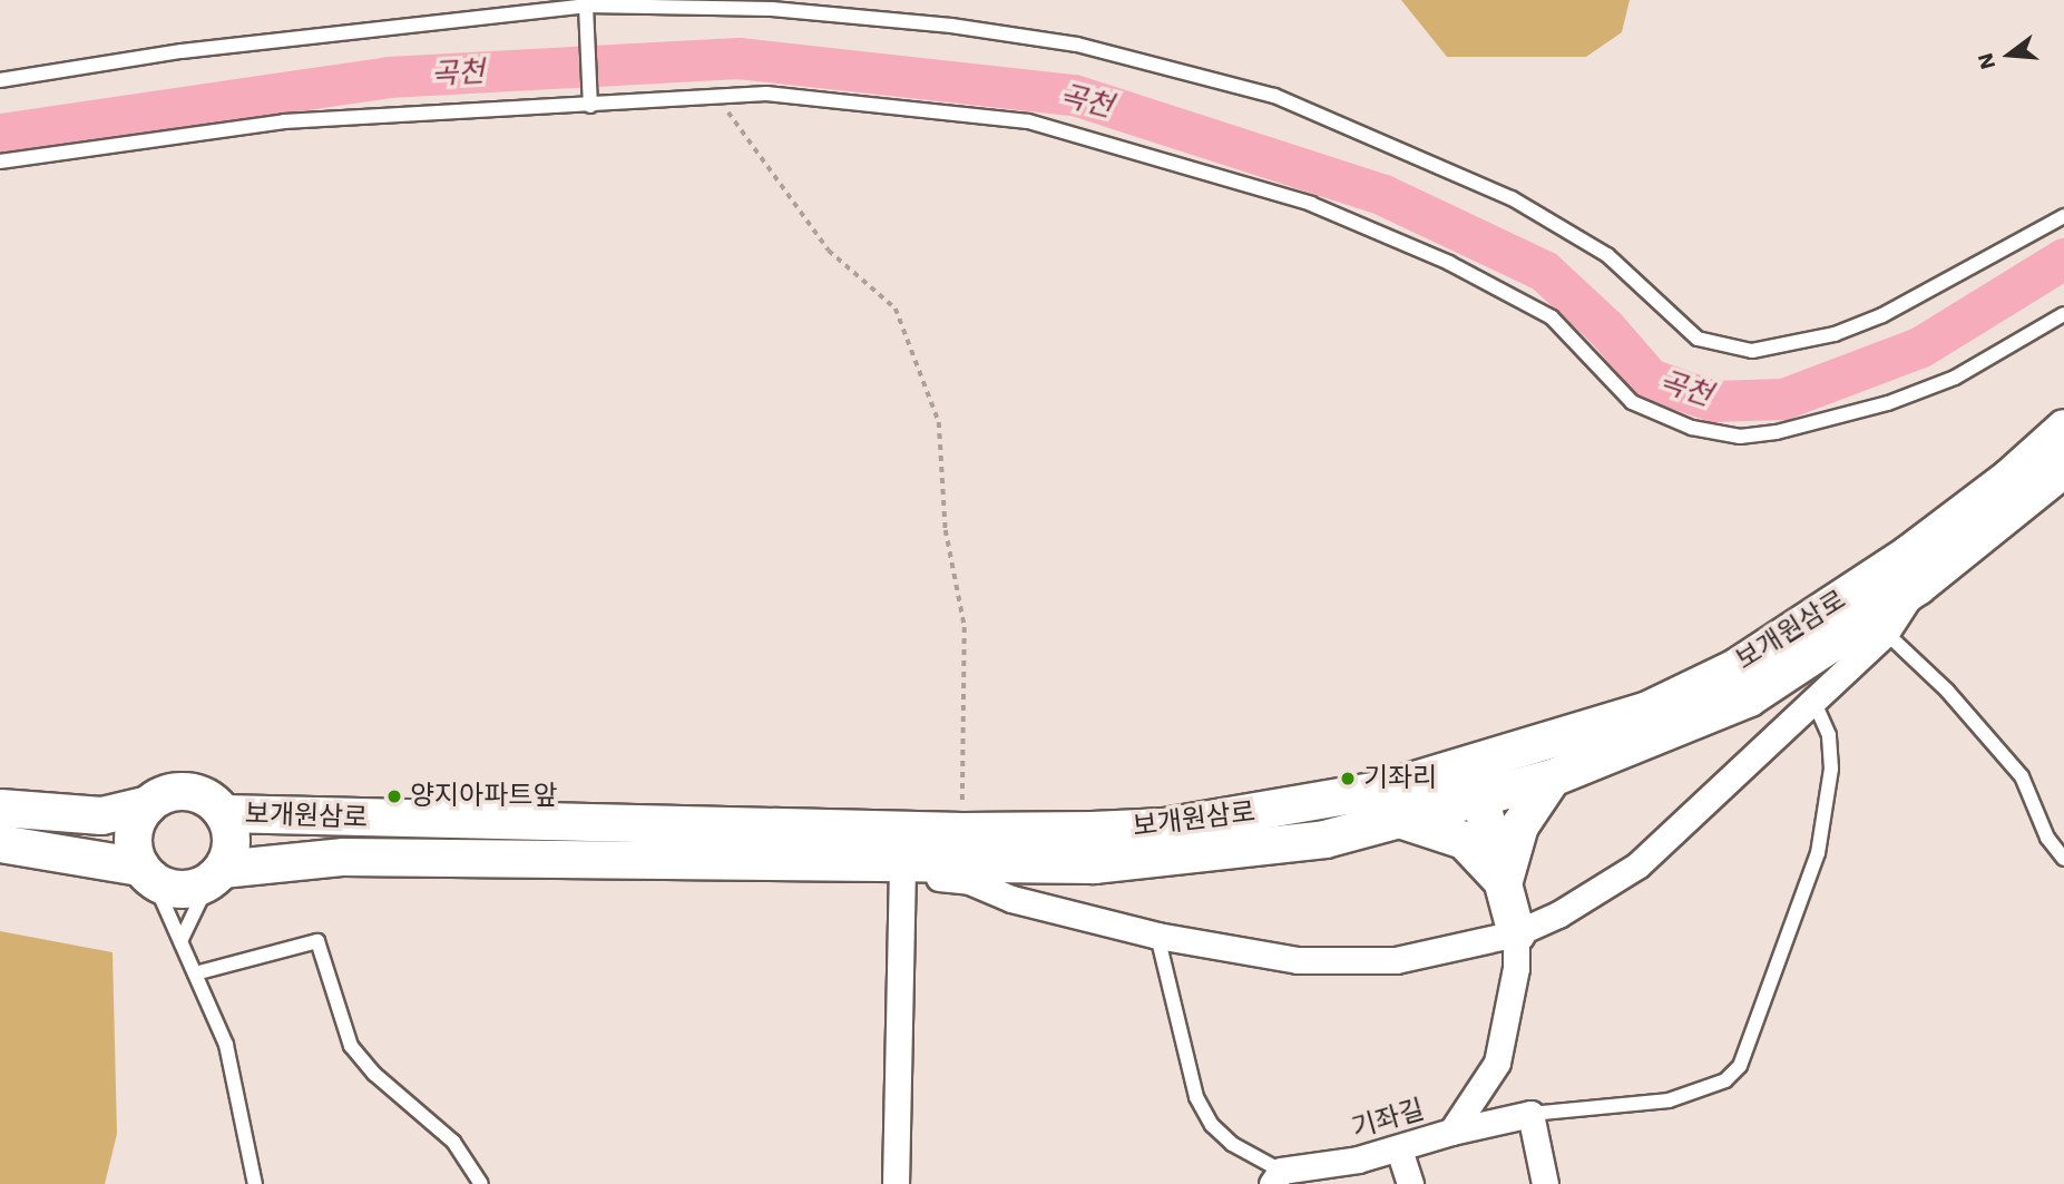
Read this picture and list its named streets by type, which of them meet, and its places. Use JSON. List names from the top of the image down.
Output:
{
  "streets": {
    "main road": ["보개원삼로"],
    "street": ["기좌길"]
  },
  "crossings": [
    ["보개원삼로", "기좌길"]
  ],
  "water": ["곡천"],
  "places": ["기좌리", "양지아파트앞"],
  "north": "left"
}
